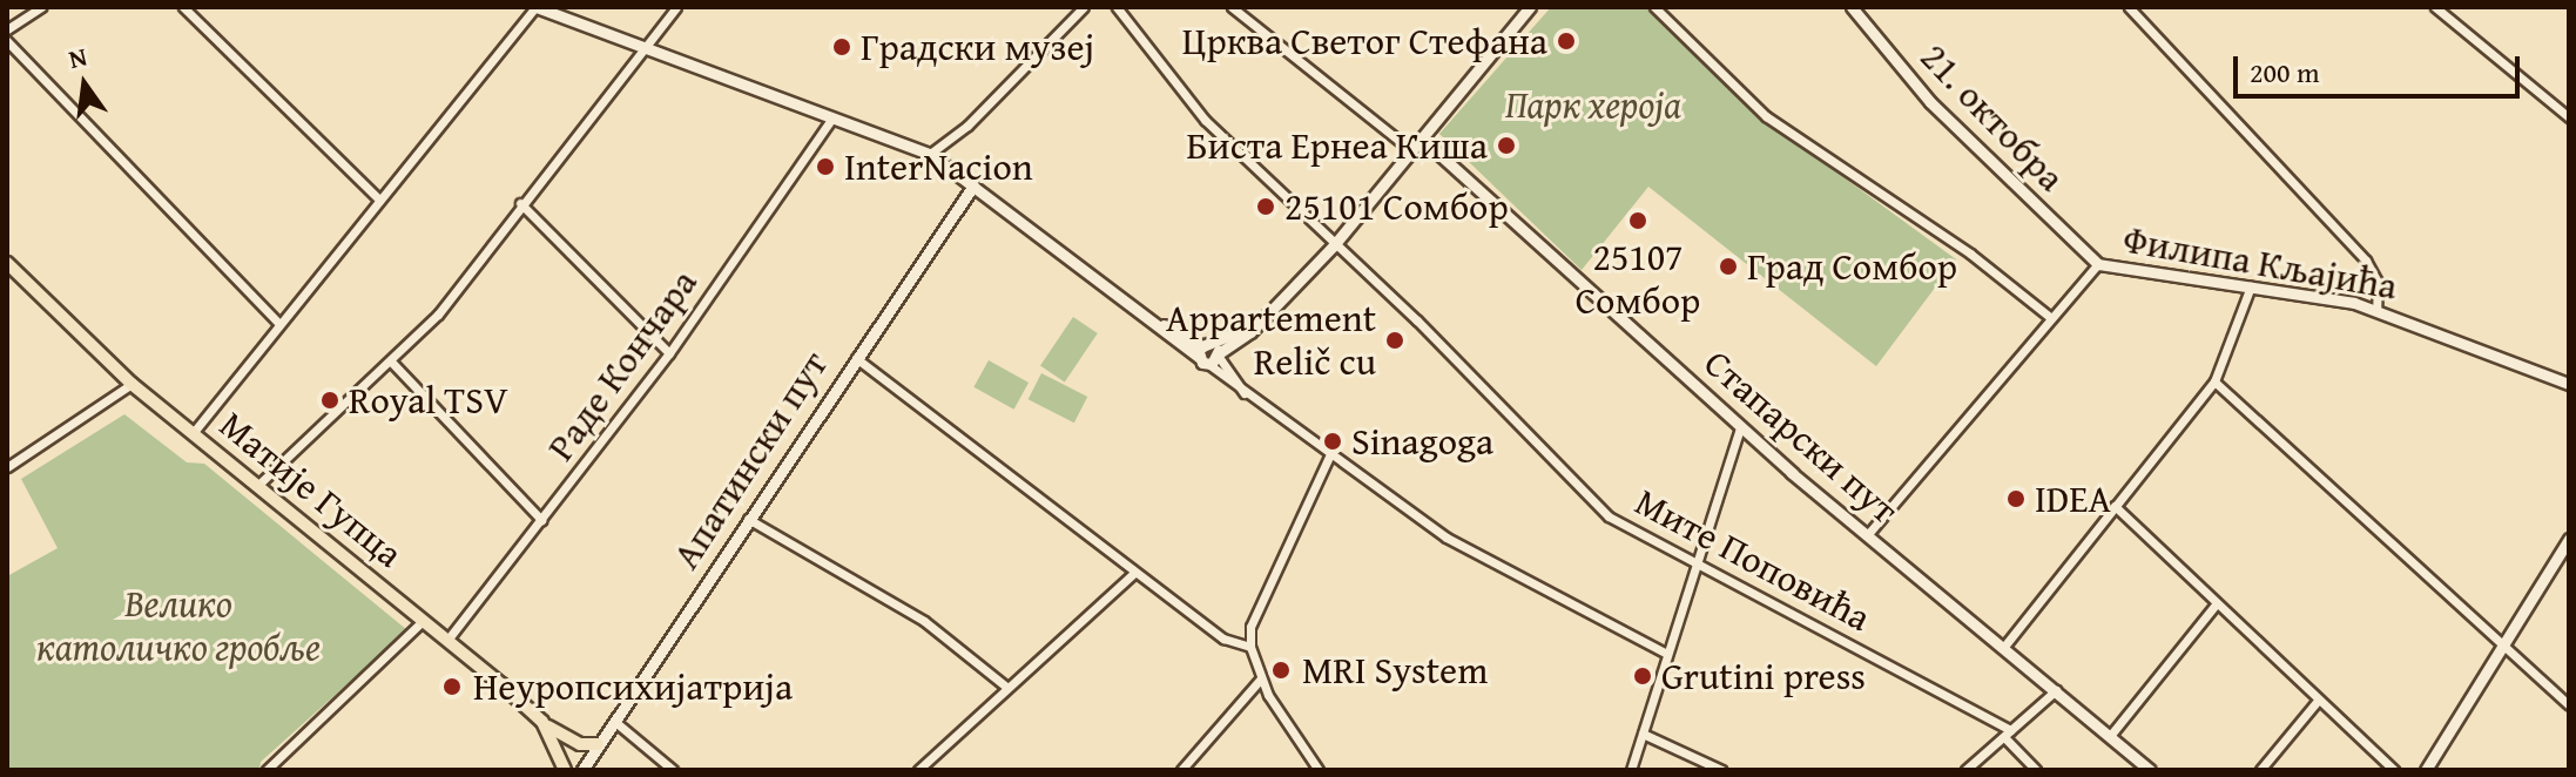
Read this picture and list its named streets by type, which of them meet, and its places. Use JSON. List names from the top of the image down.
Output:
{
  "streets": {
    "main road": [
      "21. октобра",
      "Филипа Кљајића",
      "Стапарски пут",
      "Апатински пут",
      "Матије Гупца"
    ],
    "street": ["Раде Кончара", "Мите Поповића"]
  },
  "crossings": [
    ["21. октобра", "Филипа Кљајића"],
    ["Раде Кончара", "Матије Гупца"]
  ],
  "parks": ["Парк хероја", "Велико католичко гробље"],
  "places": [
    "Црква Светог Стефана",
    "Градски музеј",
    "Биста Ернеа Киша",
    "InterNacion",
    "25101 Сомбор",
    "25107 Сомбор",
    "Град Сомбор",
    "Appartement Relič cu",
    "Royal TSV",
    "Sinagoga",
    "IDEA",
    "MRI System",
    "Grutini press",
    "Неуропсихијатрија"
  ],
  "scale_bar": "200 m",
  "north": "top"
}
